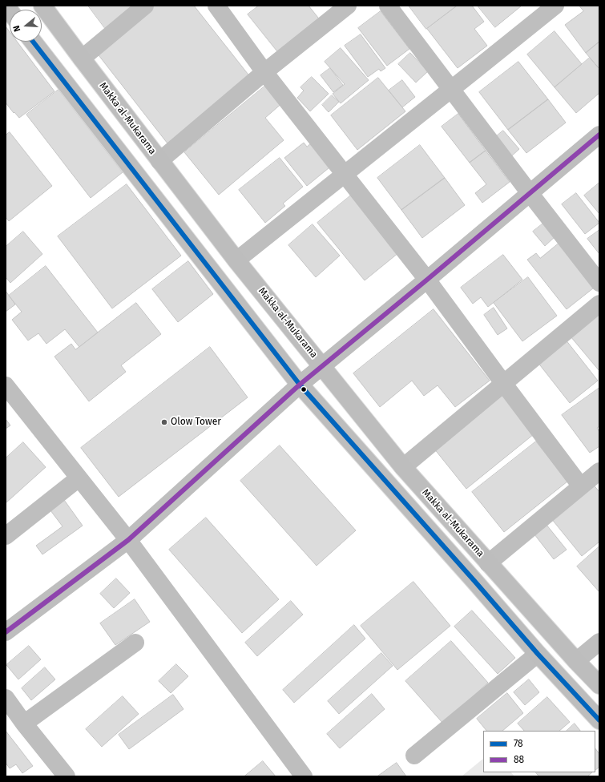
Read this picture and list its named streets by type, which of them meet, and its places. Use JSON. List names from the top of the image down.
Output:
{
  "streets": {
    "highway": ["Makka al-Mukarama"]
  },
  "places": ["Olow Tower"],
  "lines": ["transit line 78", "transit line 88"],
  "legend": ["78", "88"],
  "north": "left"
}
